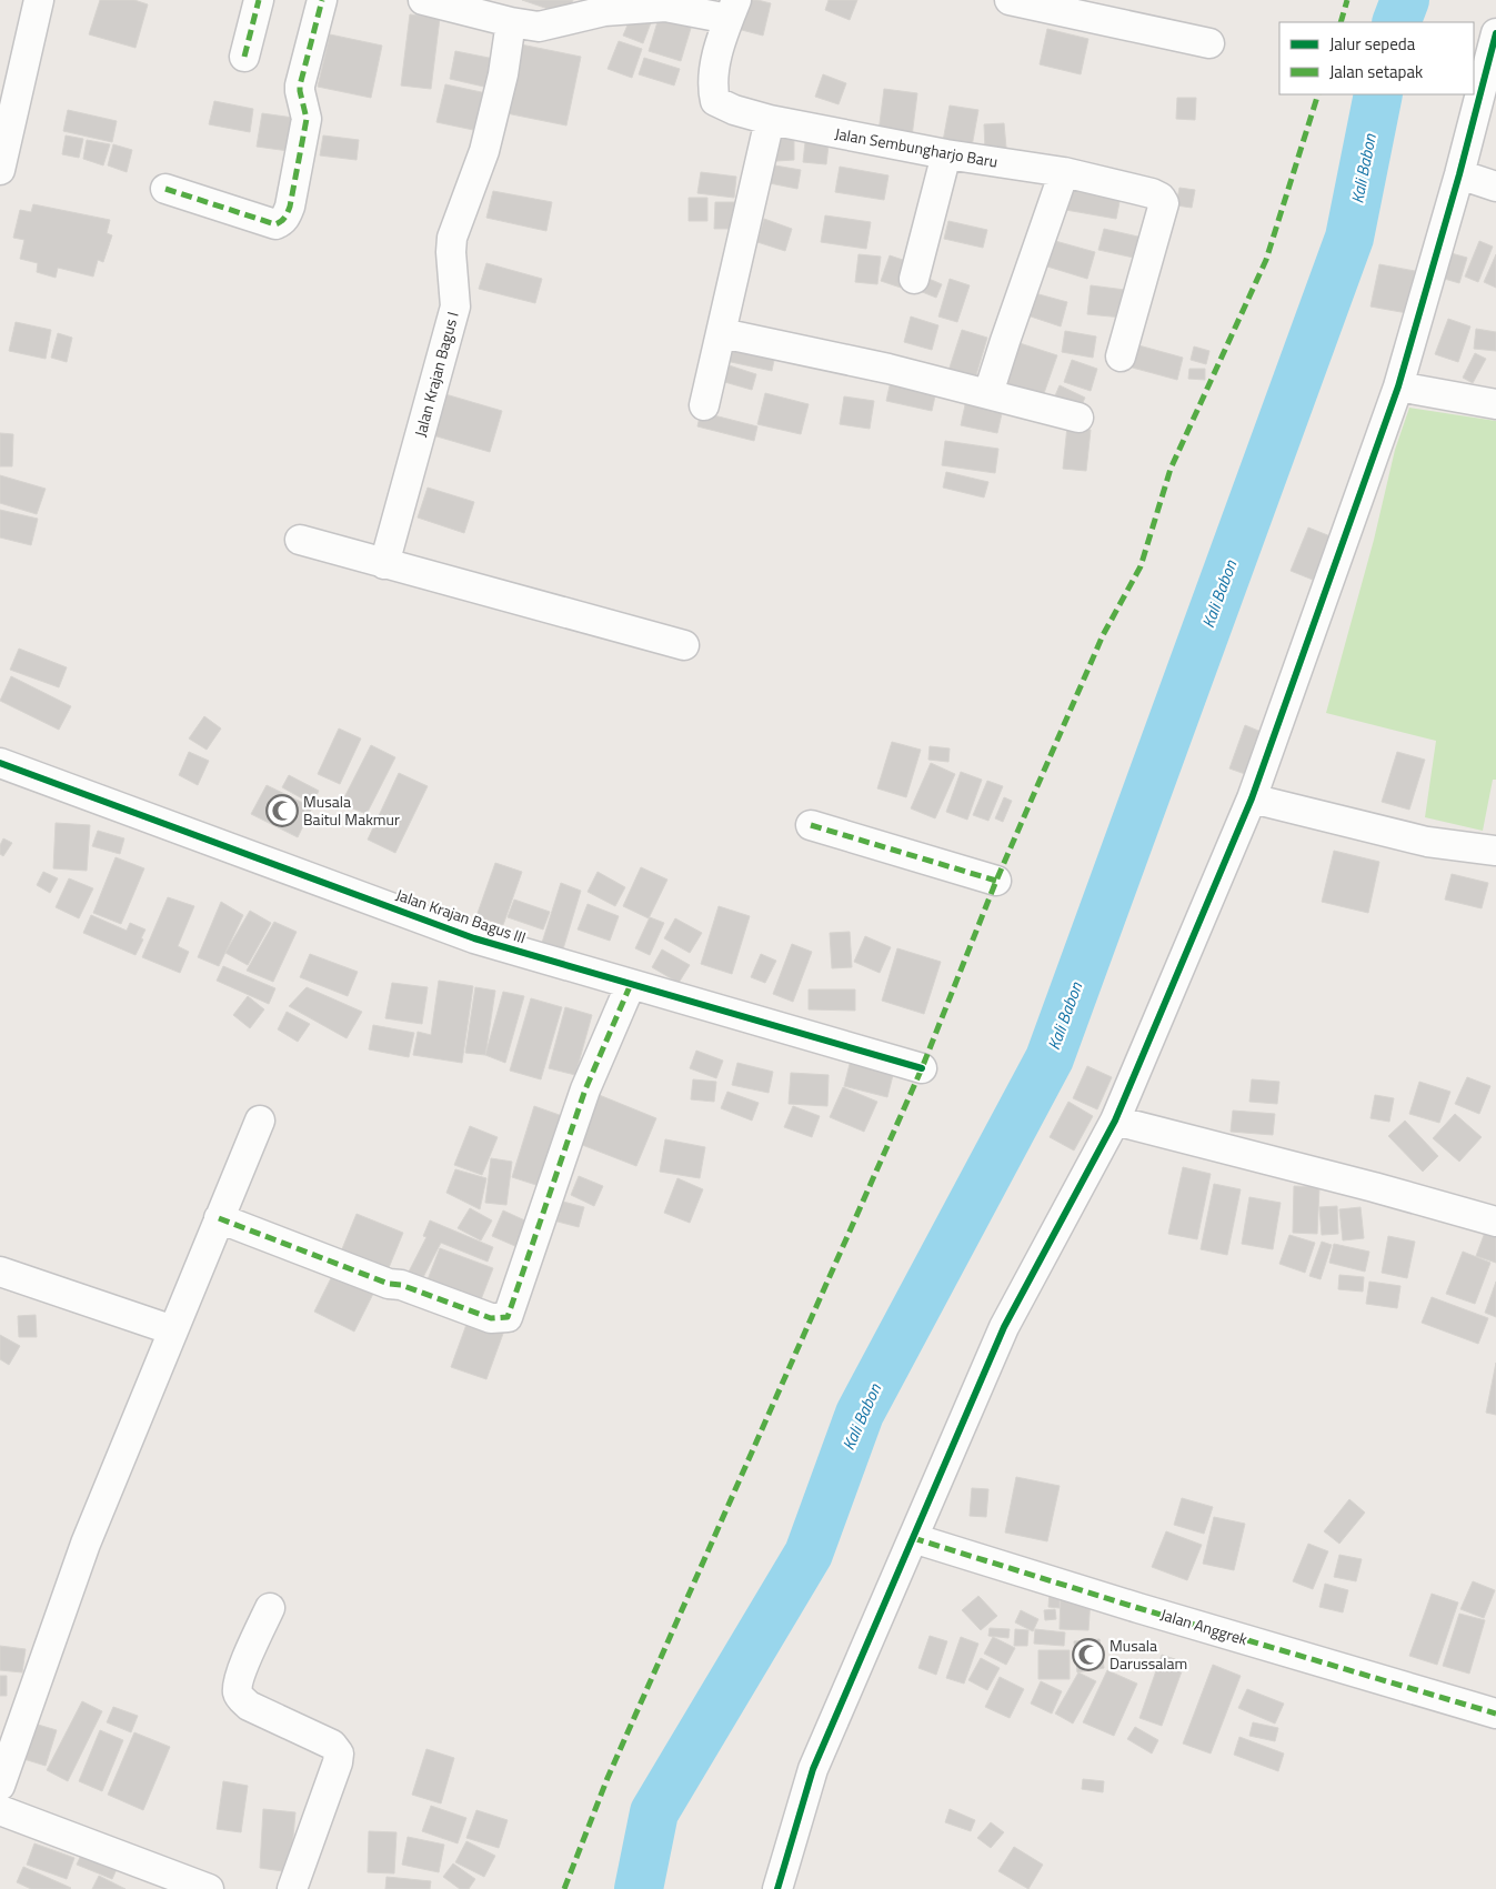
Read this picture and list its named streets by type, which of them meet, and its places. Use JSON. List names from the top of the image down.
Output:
{
  "streets": {
    "street": [
      "Jalan Sembungharjo Baru",
      "Jalan Krajan Bagus I",
      "Jalan Krajan Bagus III",
      "Jalan Anggrek"
    ]
  },
  "water": ["Kali Babon"],
  "places": {
    "mosque": ["Musala Baitul Makmur", "Musala Darussalam"]
  },
  "legend": ["Jalur sepeda", "Jalan setapak"]
}
